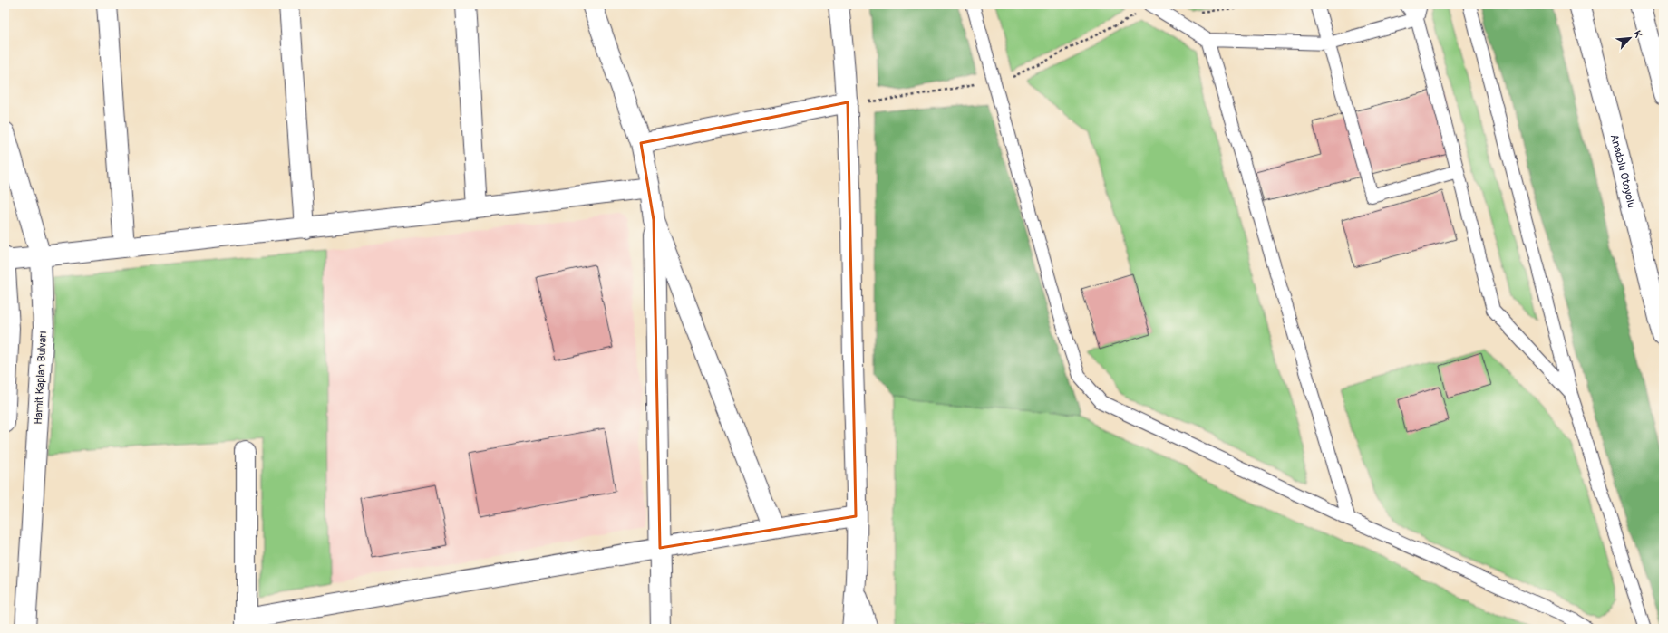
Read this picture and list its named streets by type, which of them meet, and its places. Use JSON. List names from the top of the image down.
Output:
{
  "streets": {
    "main road": ["Anadolu Otoyolu", "Hamit Kaplan Bulvarı"]
  },
  "north": "top right"
}
